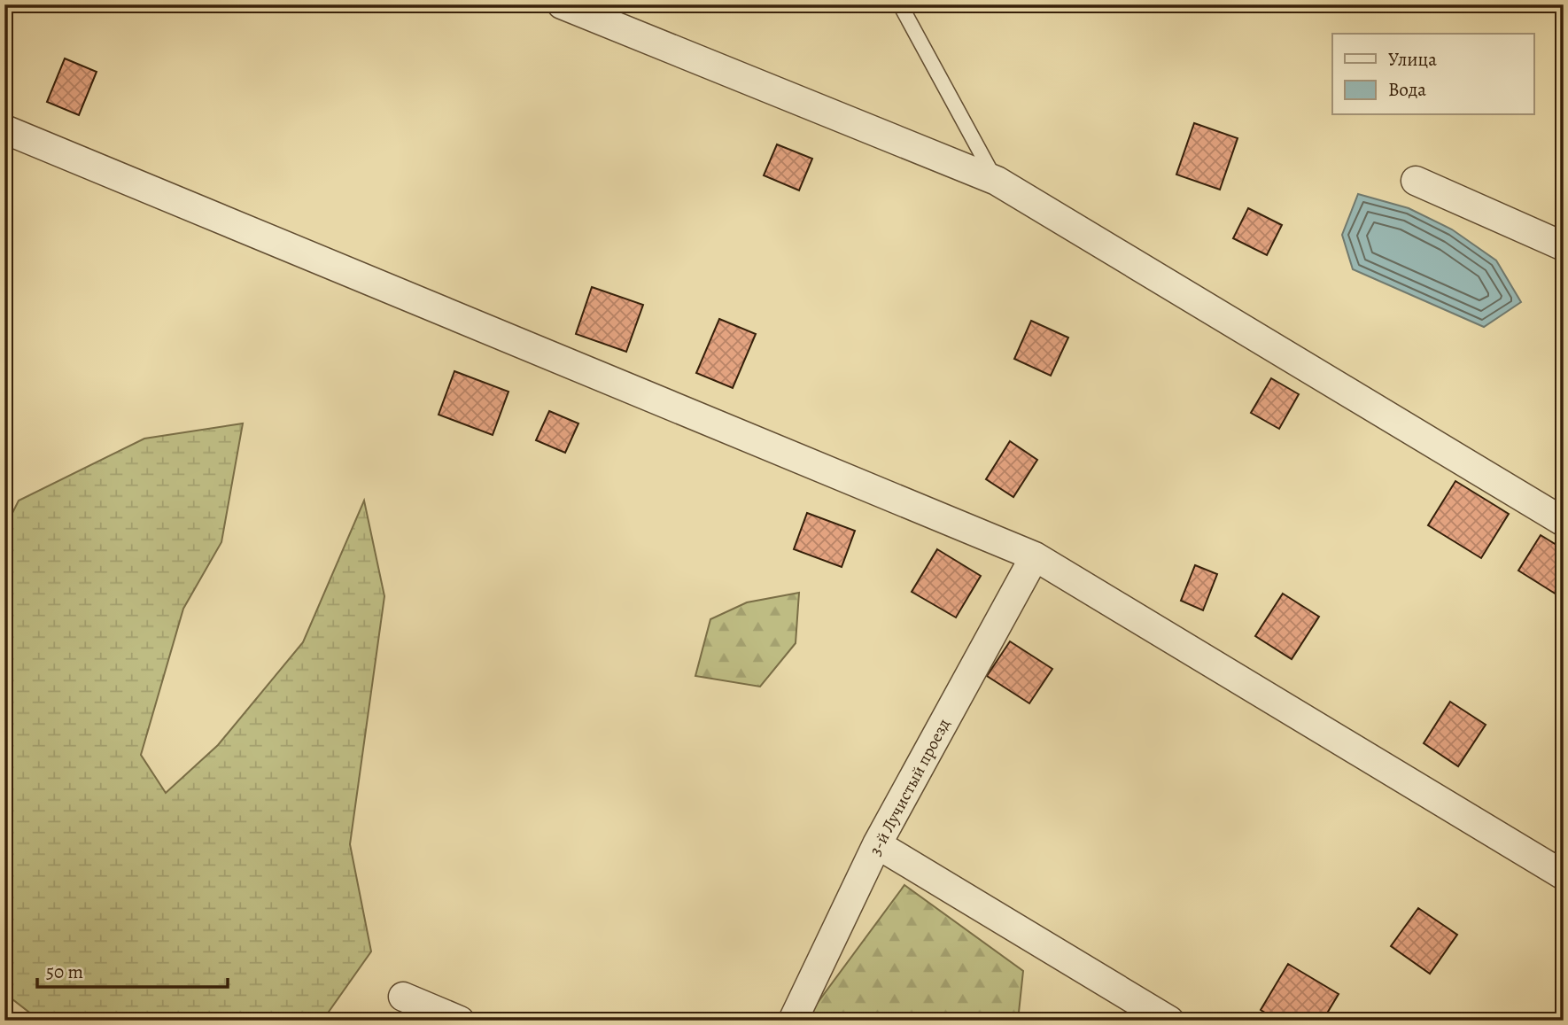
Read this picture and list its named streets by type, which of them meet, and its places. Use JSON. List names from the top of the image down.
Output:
{
  "streets": {
    "street": ["3-й Лучистый проезд"]
  },
  "legend": ["Улица", "Вода"],
  "scale_bar": "50 m"
}
